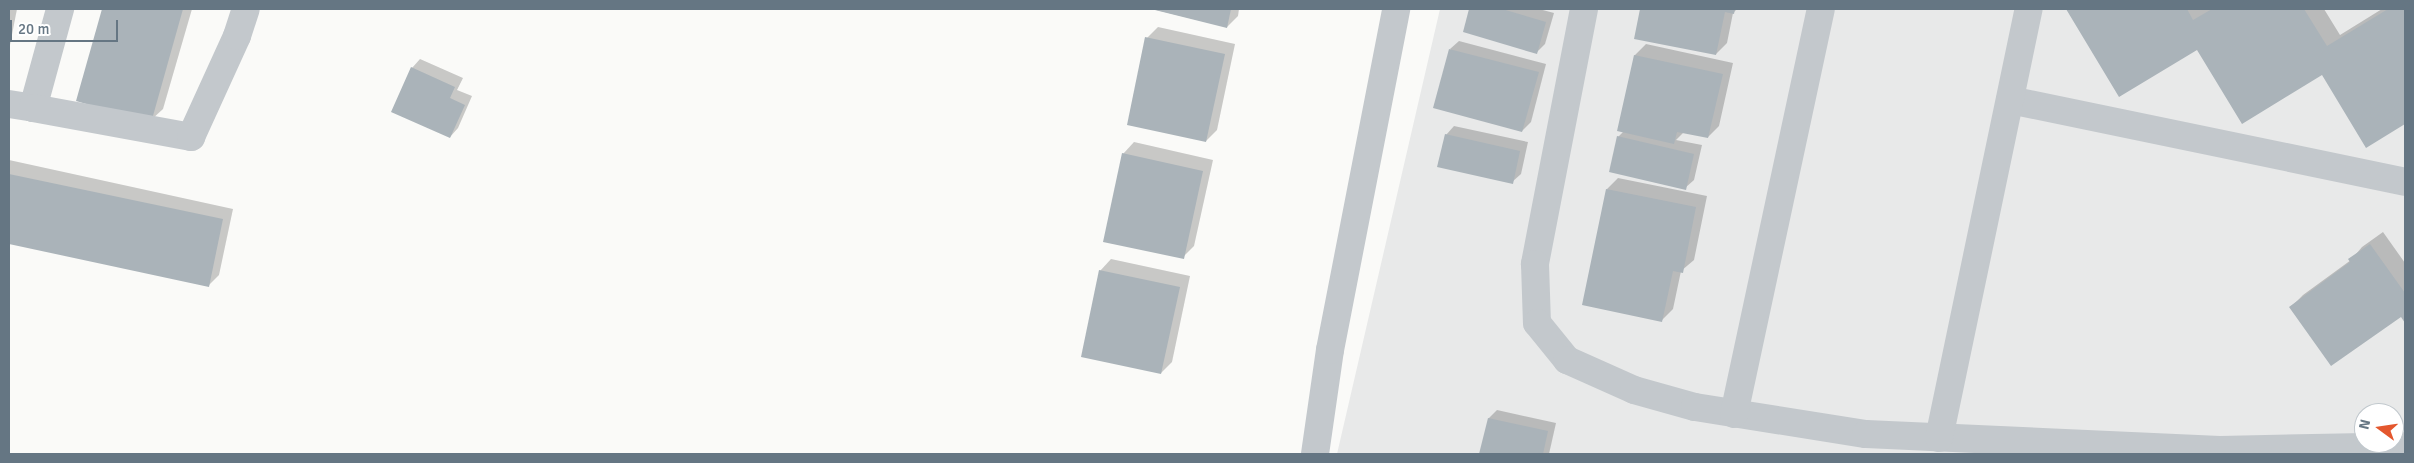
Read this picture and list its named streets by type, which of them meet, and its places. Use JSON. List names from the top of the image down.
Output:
{
  "scale_bar": "20 m",
  "north": "left"
}
